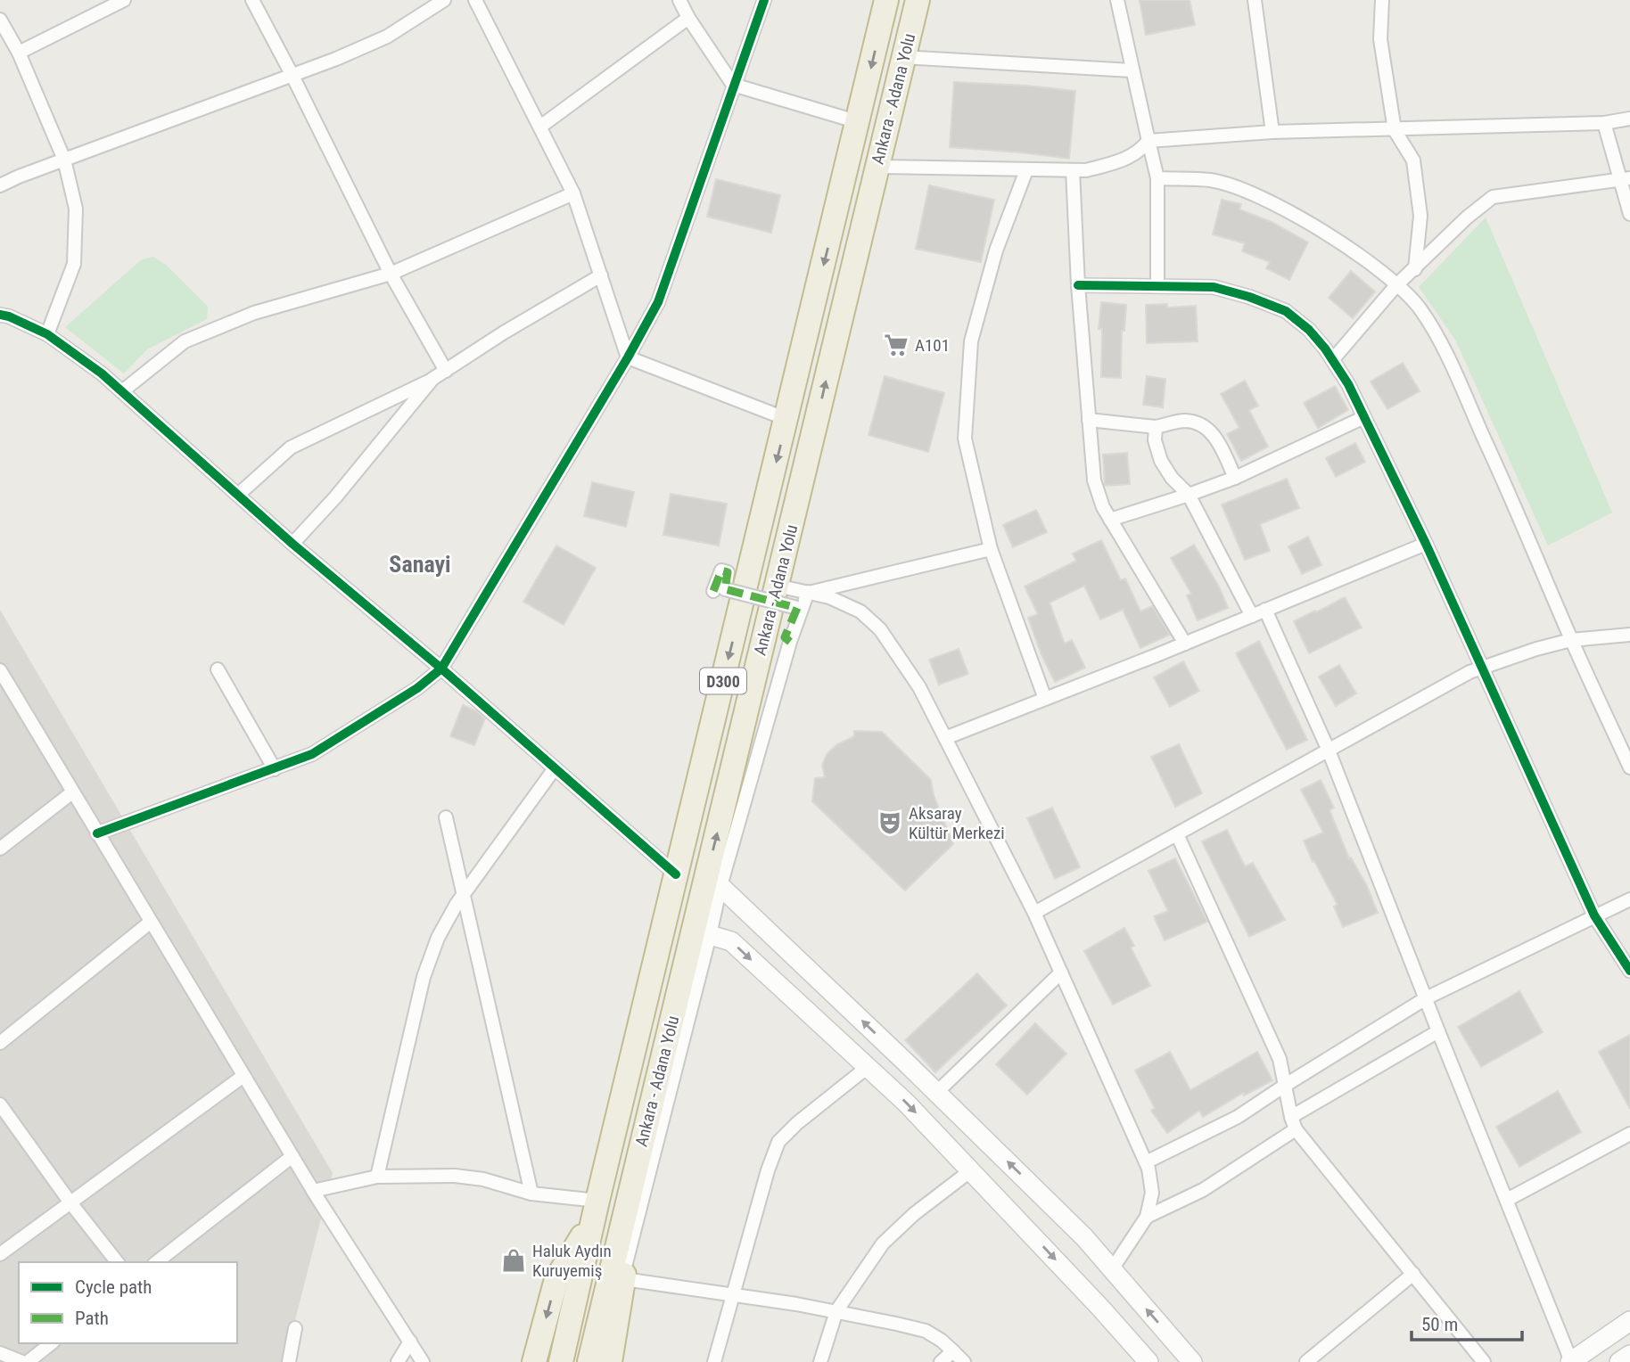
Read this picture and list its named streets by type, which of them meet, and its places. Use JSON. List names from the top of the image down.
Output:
{
  "streets": {
    "highway": ["Ankara - Adana Yolu", "D300"]
  },
  "districts": ["Sanayi"],
  "places": {
    "supermarket": ["A101"],
    "theatre": ["Aksaray Kültür Merkezi"],
    "shop": ["Haluk Aydın Kuruyemiş"]
  },
  "legend": ["Cycle path", "Path"],
  "scale_bar": "50 m"
}
